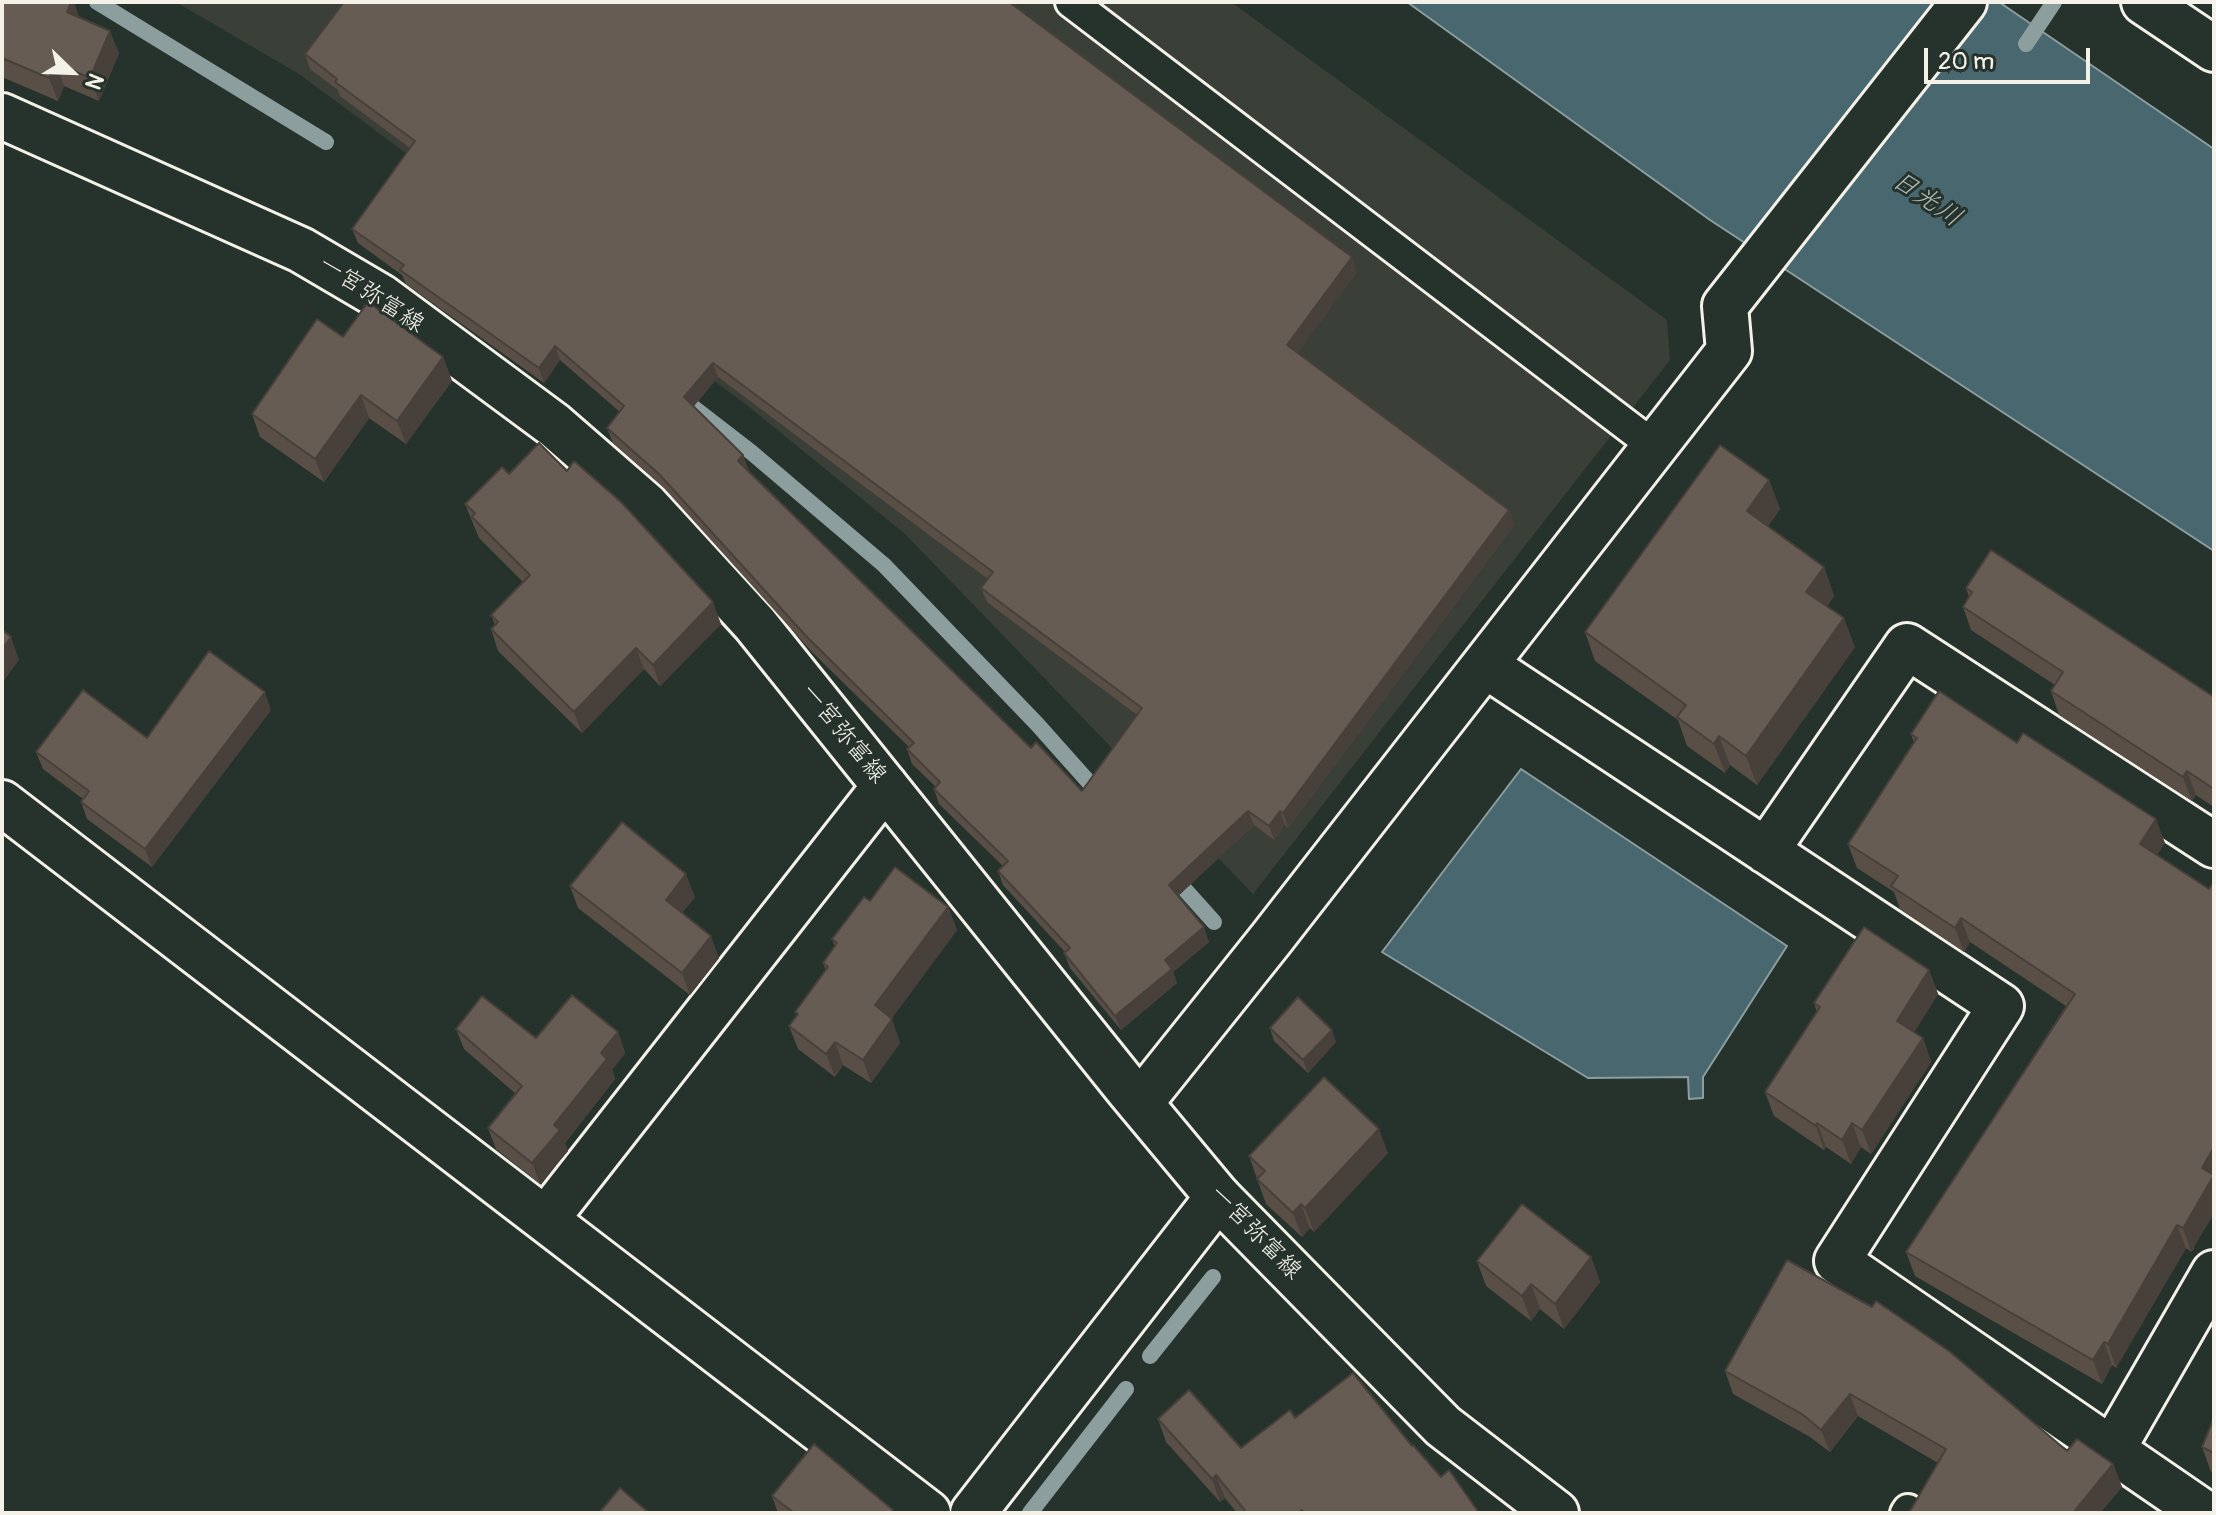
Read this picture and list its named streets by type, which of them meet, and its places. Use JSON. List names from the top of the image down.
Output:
{
  "streets": {
    "street": ["一宮弥富線"]
  },
  "water": ["日光川"],
  "scale_bar": "20 m",
  "north": "bottom right"
}
